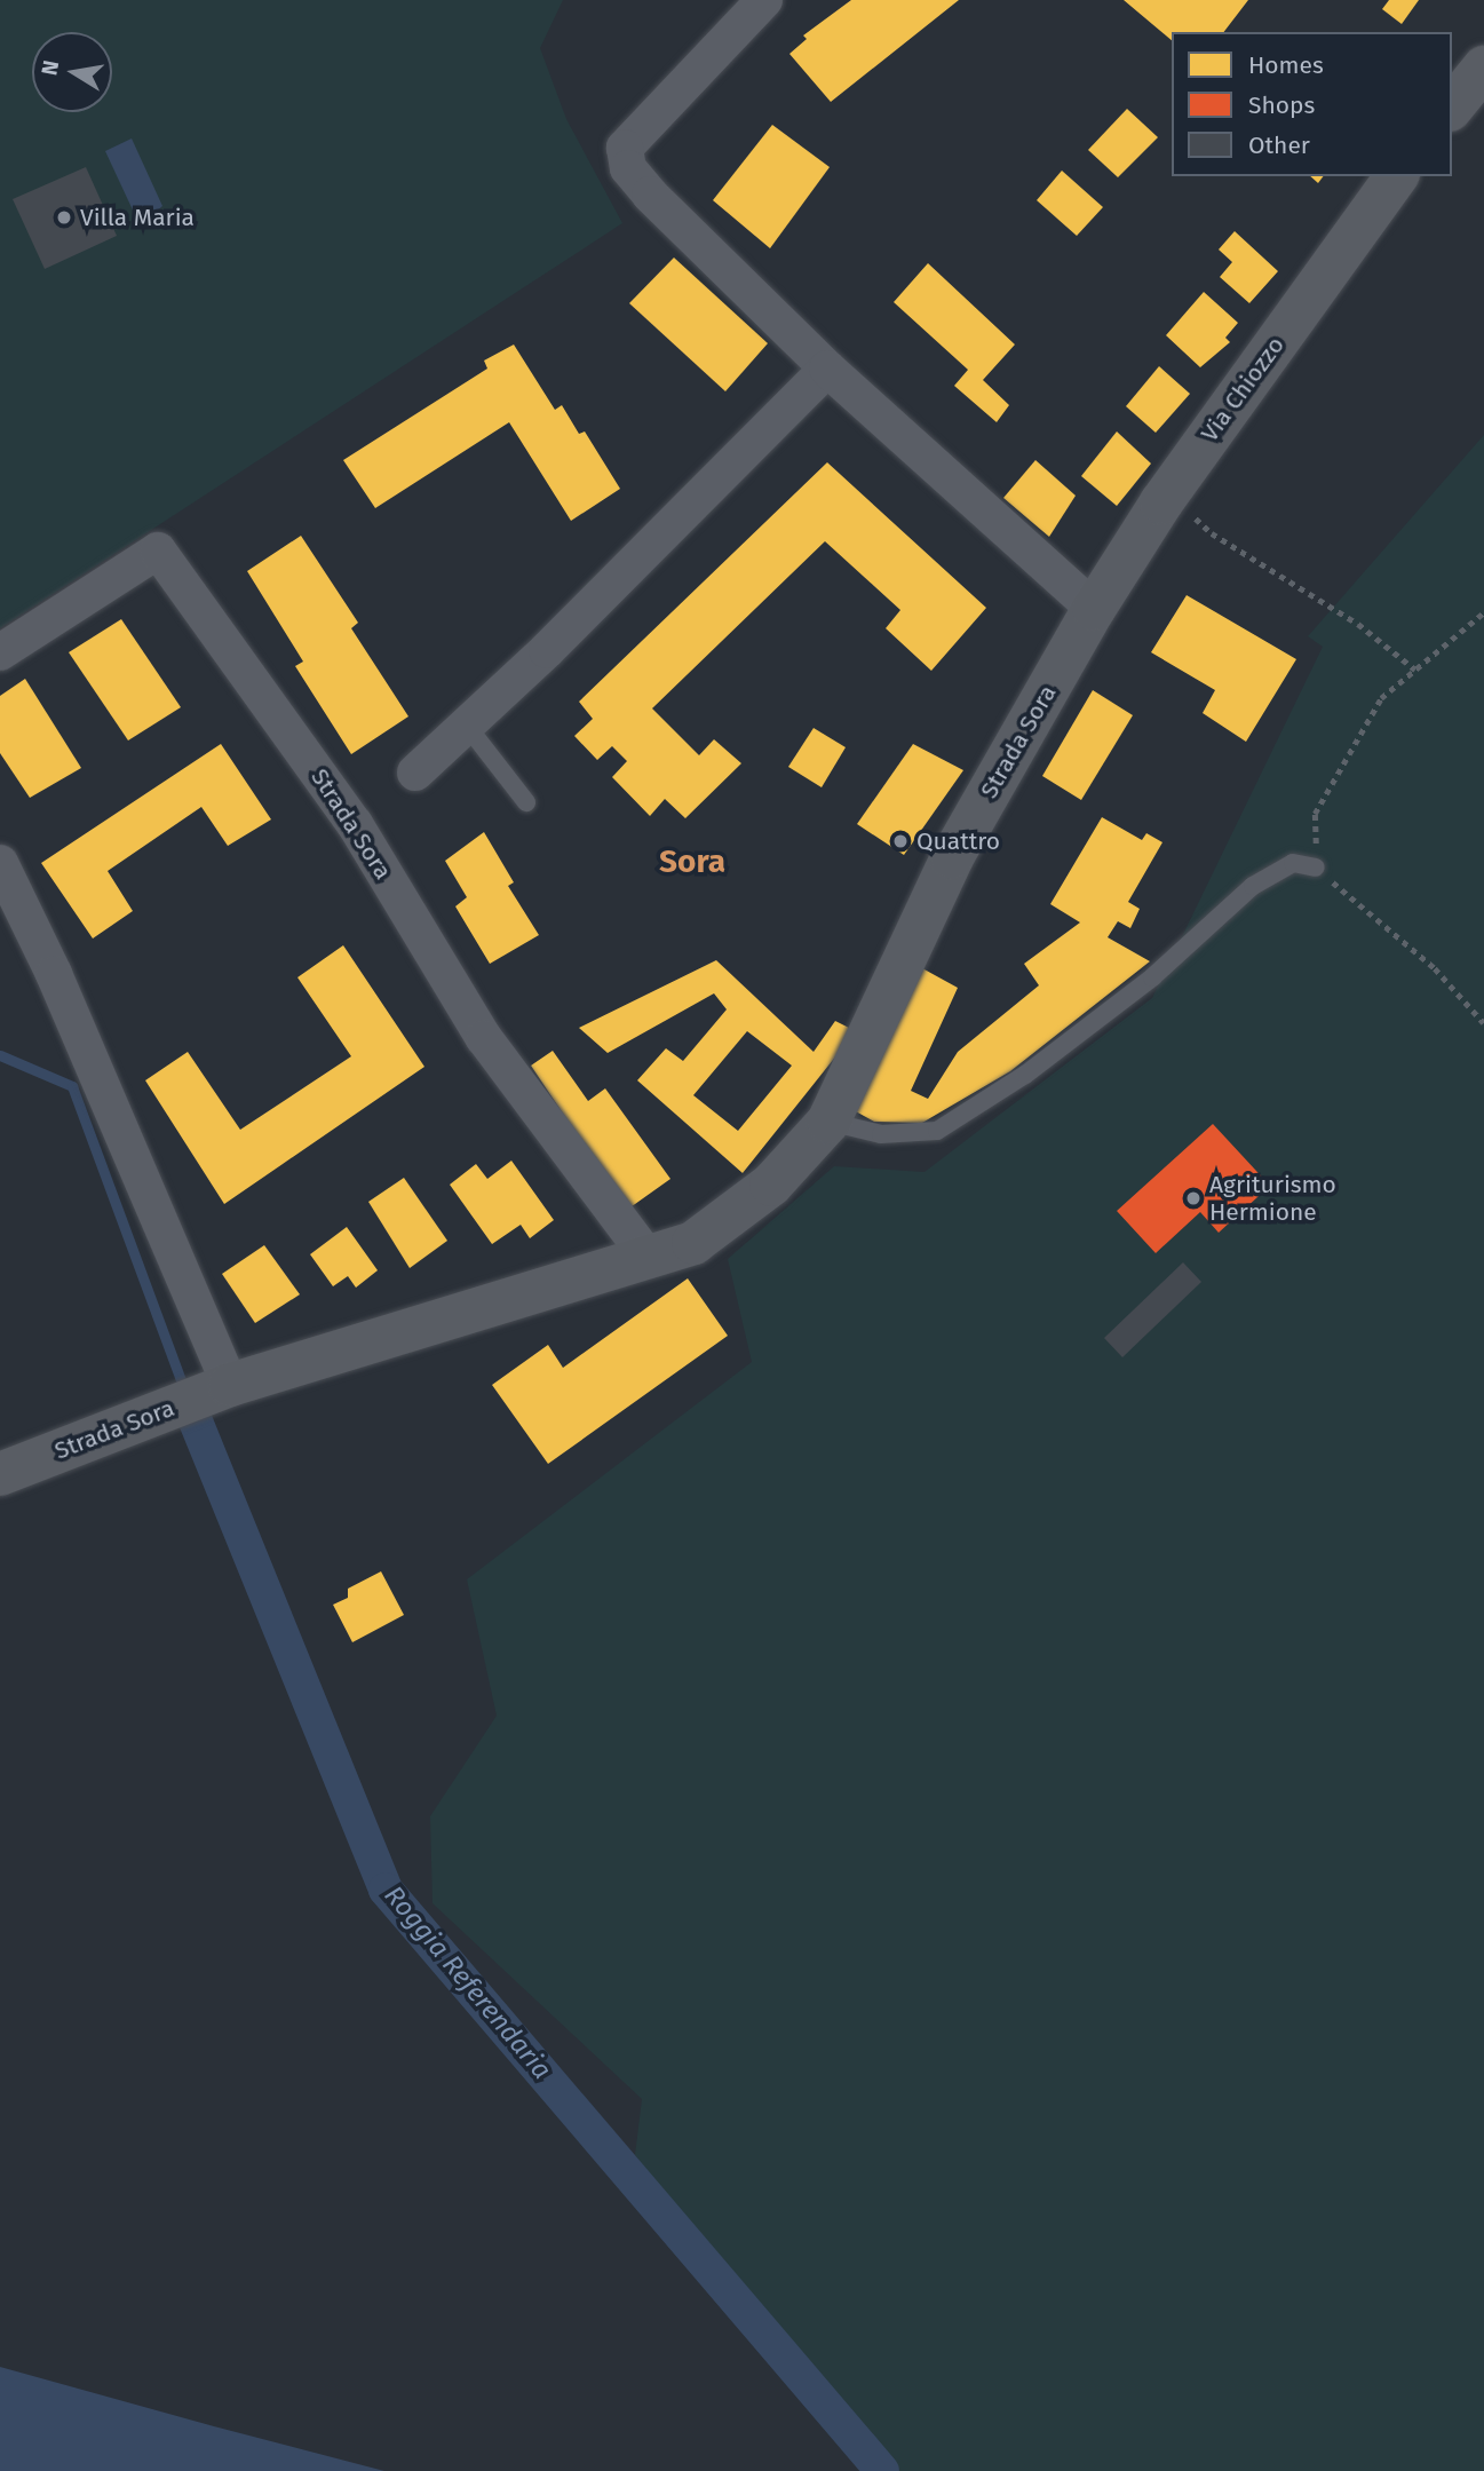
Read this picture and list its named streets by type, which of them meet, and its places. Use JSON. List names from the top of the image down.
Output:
{
  "streets": {
    "street": ["Via Chiozzo", "Strada Sora"]
  },
  "crossings": [
    ["Via Chiozzo", "Strada Sora"]
  ],
  "districts": ["Sora"],
  "water": ["Roggia Referendaria"],
  "places": ["Villa Maria", "Quattro", "Agriturismo Hermione"],
  "legend": ["Homes", "Shops", "Other"],
  "north": "left"
}
